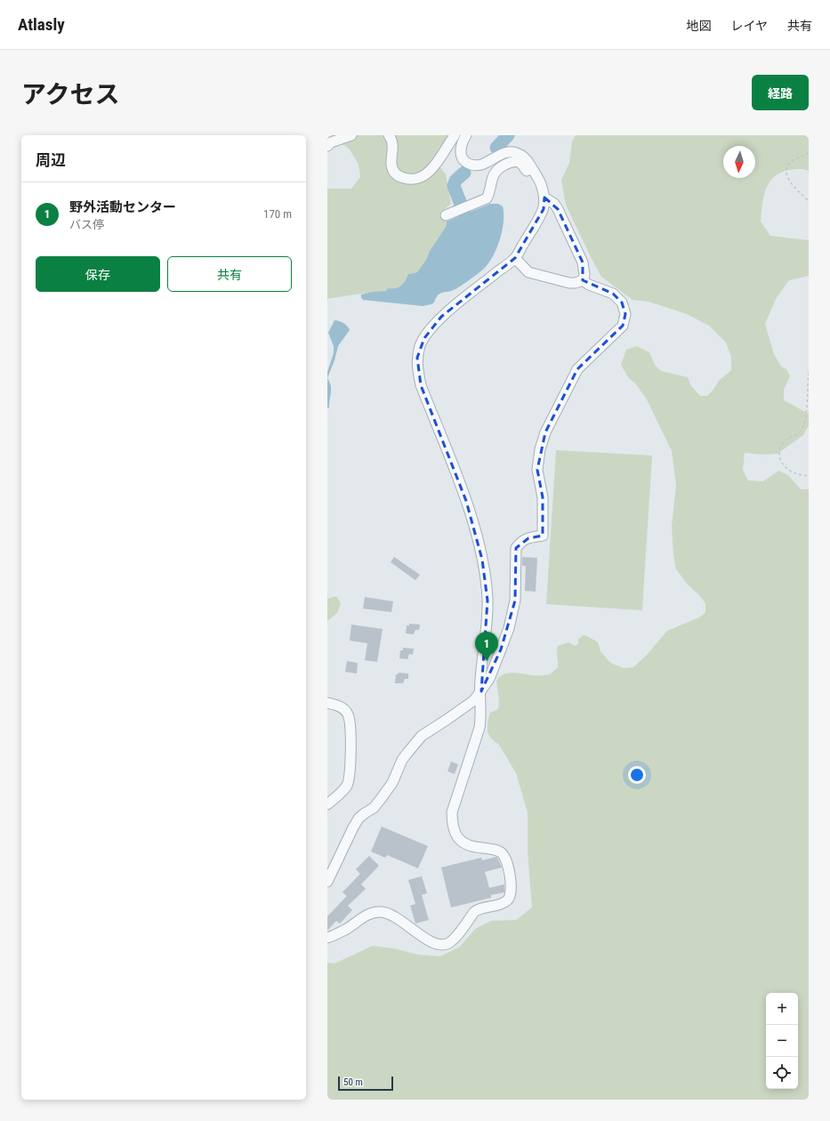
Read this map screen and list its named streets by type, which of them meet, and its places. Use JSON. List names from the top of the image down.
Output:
{
  "scale_bar": "50 m",
  "north": "bottom",
  "page": {
    "header": "Atlasly",
    "nav": ["地図", "レイヤ", "共有"],
    "title": "アクセス",
    "buttons": [
      "経路",
      ["保存", "共有"]
    ],
    "heading": "周辺",
    "list": [
      {
        "mark": "1",
        "name": "野外活動センター",
        "note": "バス停",
        "value": "170 m"
      }
    ],
    "pins": "1",
    "map_buttons": ["+", "−"],
    "scale": "50 m"
  }
}
